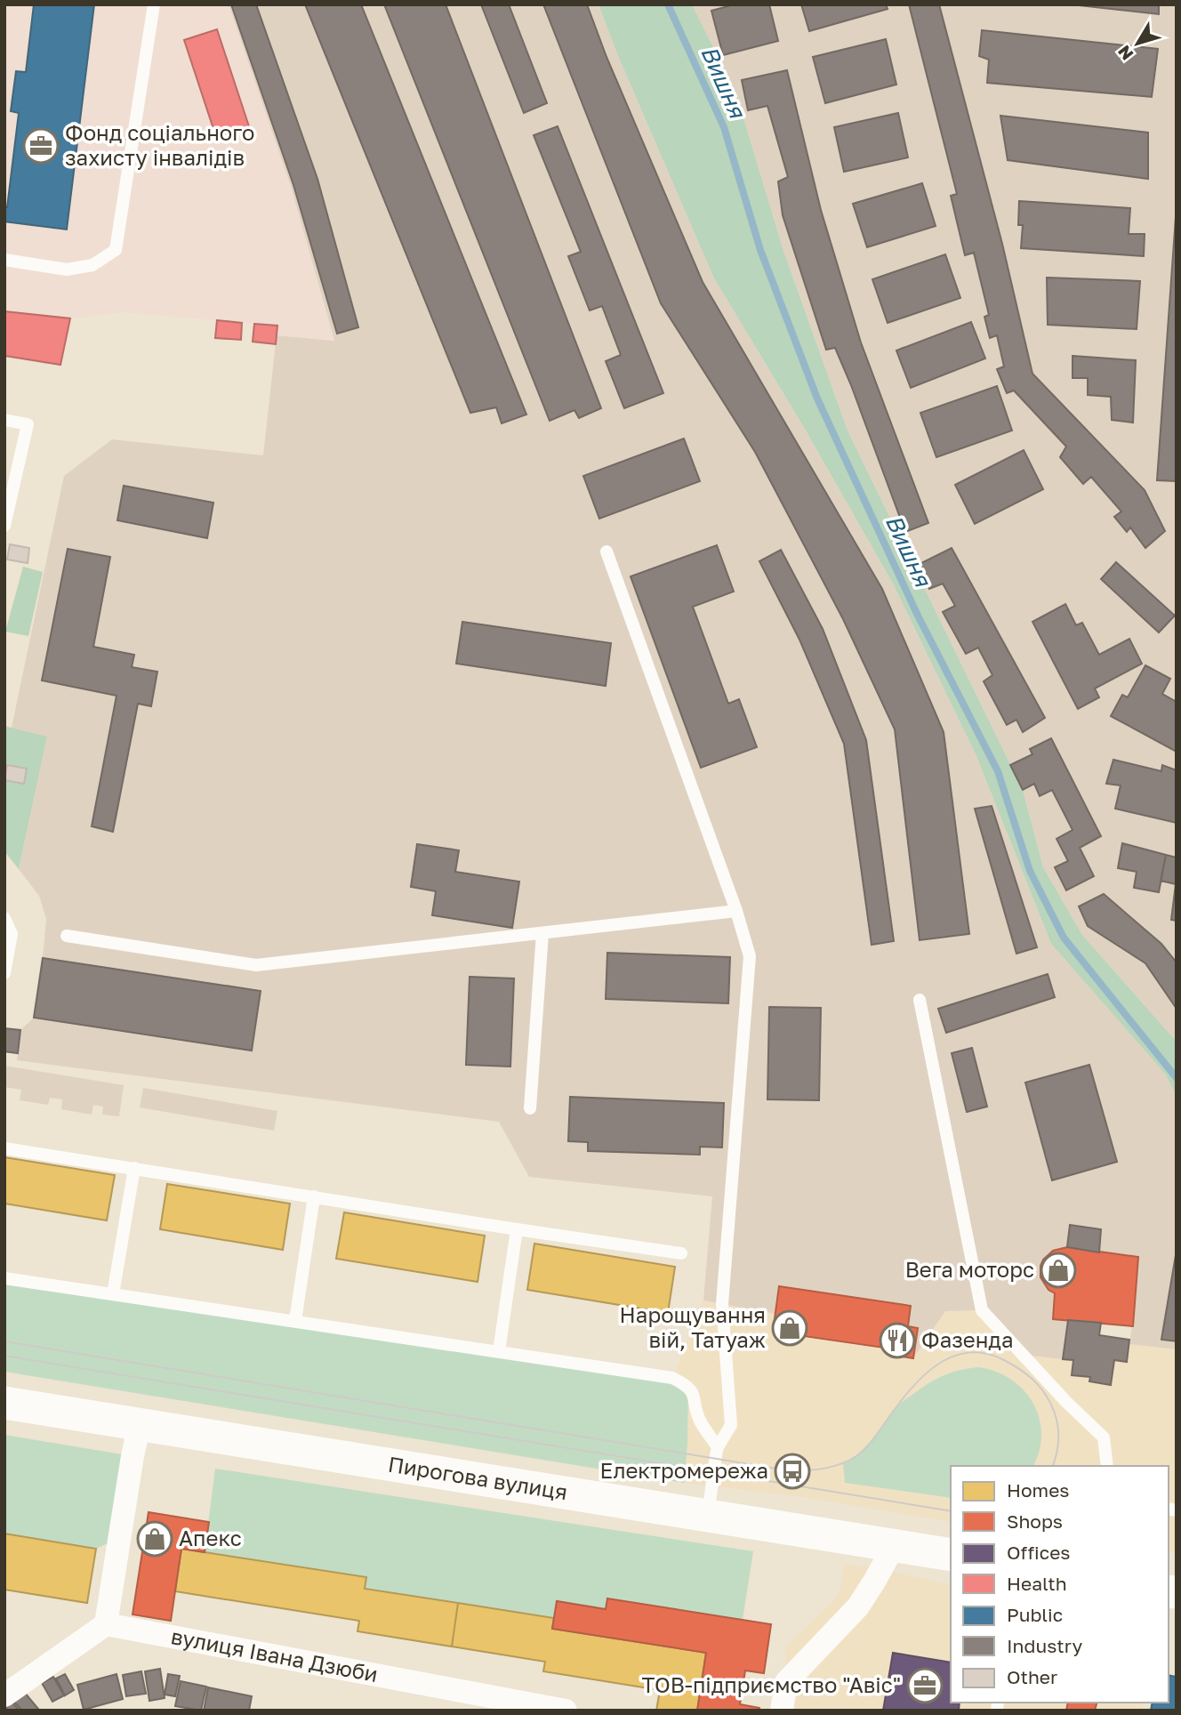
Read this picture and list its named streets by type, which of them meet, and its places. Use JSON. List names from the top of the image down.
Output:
{
  "streets": {
    "main road": ["Пирогова вулиця"],
    "street": ["вулиця Івана Дзюби"]
  },
  "water": ["Вишня"],
  "places": {
    "office": ["Фонд соціального захисту інвалідів", "ТОВ-підприємство \"Авіс\""],
    "shop": ["Вега моторс", "Нарощування вій, Татуаж", "Апекс"],
    "restaurant": ["Фазенда"],
    "bus stop": ["Електромережа"]
  },
  "legend": [
    "Homes",
    "Shops",
    "Offices",
    "Health",
    "Public",
    "Industry",
    "Other"
  ],
  "north": "bottom left"
}
